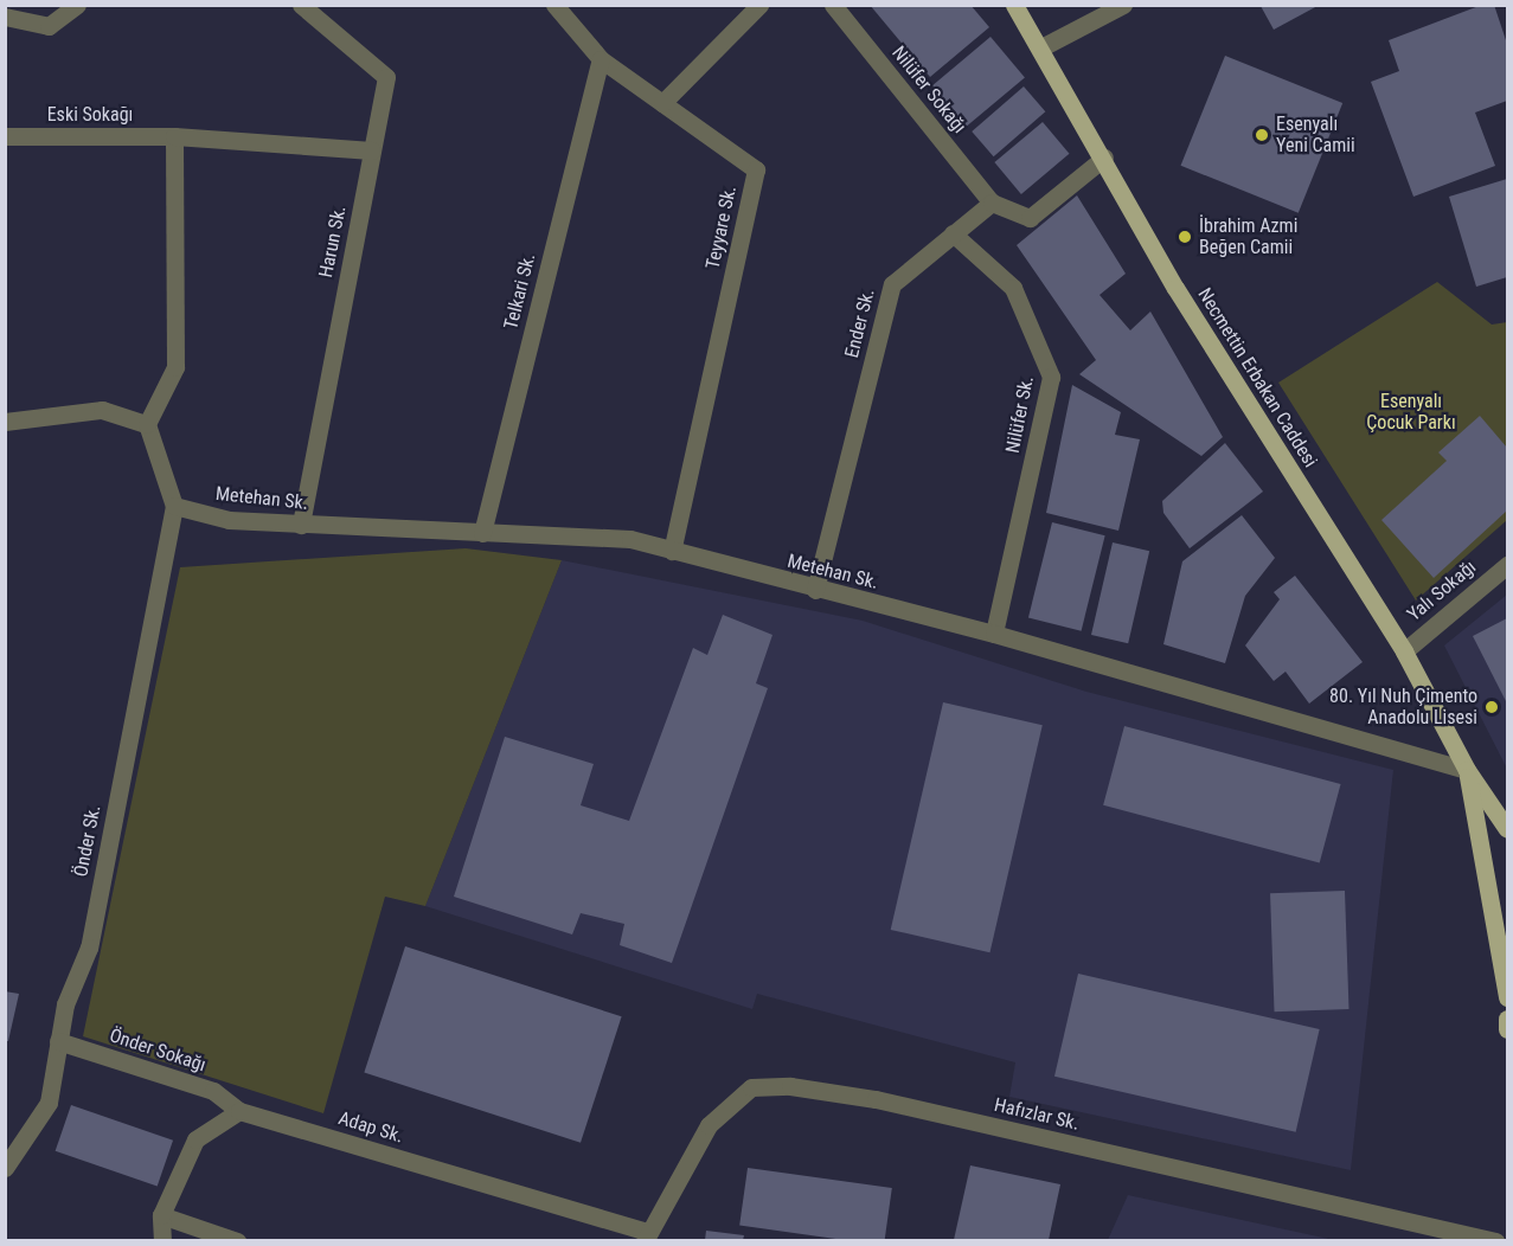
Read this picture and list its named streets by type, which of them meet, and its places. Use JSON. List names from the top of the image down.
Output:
{
  "streets": {
    "main road": ["Necmettin Erbakan Caddesi"],
    "street": [
      "Nilüfer Sokağı",
      "Eski Sokağı",
      "Teyyare Sk.",
      "Harun Sk.",
      "Telkari Sk.",
      "Ender Sk.",
      "Nilüfer Sk.",
      "Metehan Sk.",
      "Yalı Sokağı",
      "Önder Sk.",
      "Önder Sokağı",
      "Hafızlar Sk.",
      "Adap Sk."
    ]
  },
  "crossings": [
    ["Nilüfer Sokağı", "Ender Sk."],
    ["Eski Sokağı", "Harun Sk."],
    ["Teyyare Sk.", "Telkari Sk."],
    ["Teyyare Sk.", "Metehan Sk."],
    ["Harun Sk.", "Metehan Sk."],
    ["Telkari Sk.", "Metehan Sk."],
    ["Ender Sk.", "Nilüfer Sk."],
    ["Ender Sk.", "Metehan Sk."],
    ["Necmettin Erbakan Caddesi", "Metehan Sk."],
    ["Necmettin Erbakan Caddesi", "Yalı Sokağı"],
    ["Nilüfer Sk.", "Metehan Sk."],
    ["Metehan Sk.", "Önder Sk."],
    ["Önder Sk.", "Önder Sokağı"],
    ["Önder Sokağı", "Adap Sk."],
    ["Hafızlar Sk.", "Adap Sk."]
  ],
  "parks": ["Esenyalı Çocuk Parkı"],
  "places": ["Esenyalı Yeni Camii", "İbrahim Azmi Beğen Camii", "80. Yıl Nuh Çimento Anadolu Lisesi"]
}
